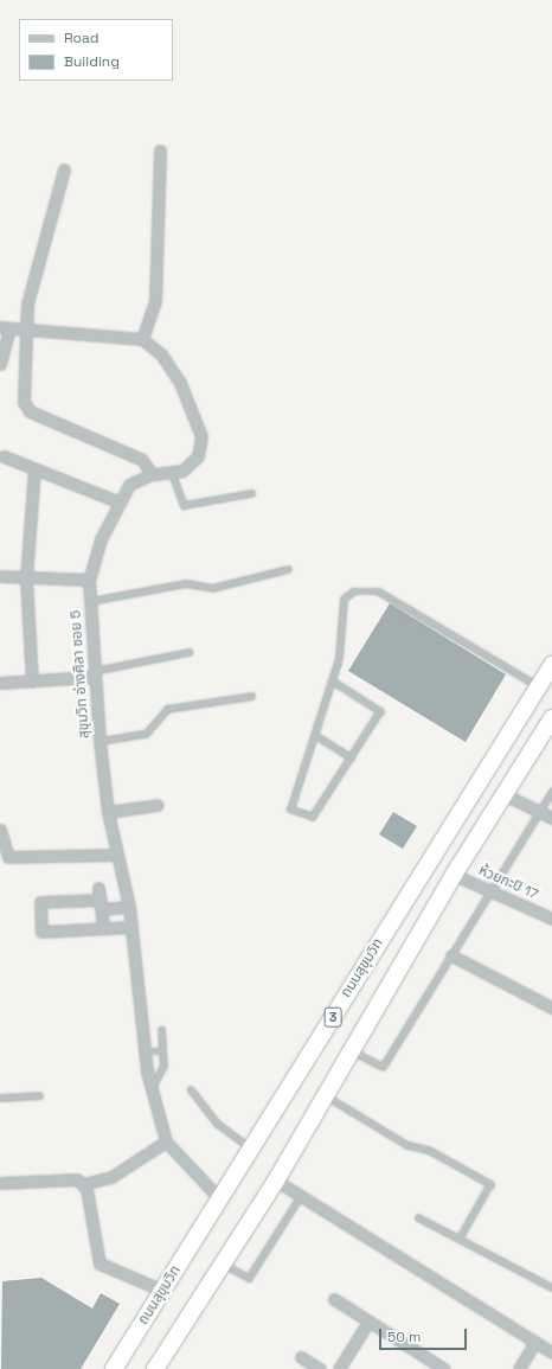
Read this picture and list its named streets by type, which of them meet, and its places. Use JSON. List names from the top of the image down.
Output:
{
  "streets": {
    "highway": ["ถนนสุขุมวิท", "3"],
    "street": ["สุขุมวิท อ่างศิลา ซอย 5", "ห้วยกะปิ 17"]
  },
  "crossings": [
    ["สุขุมวิท อ่างศิลา ซอย 5", "ถนนสุขุมวิท"],
    ["ห้วยกะปิ 17", "3"]
  ],
  "legend": ["Road", "Building"],
  "scale_bar": "50 m"
}
